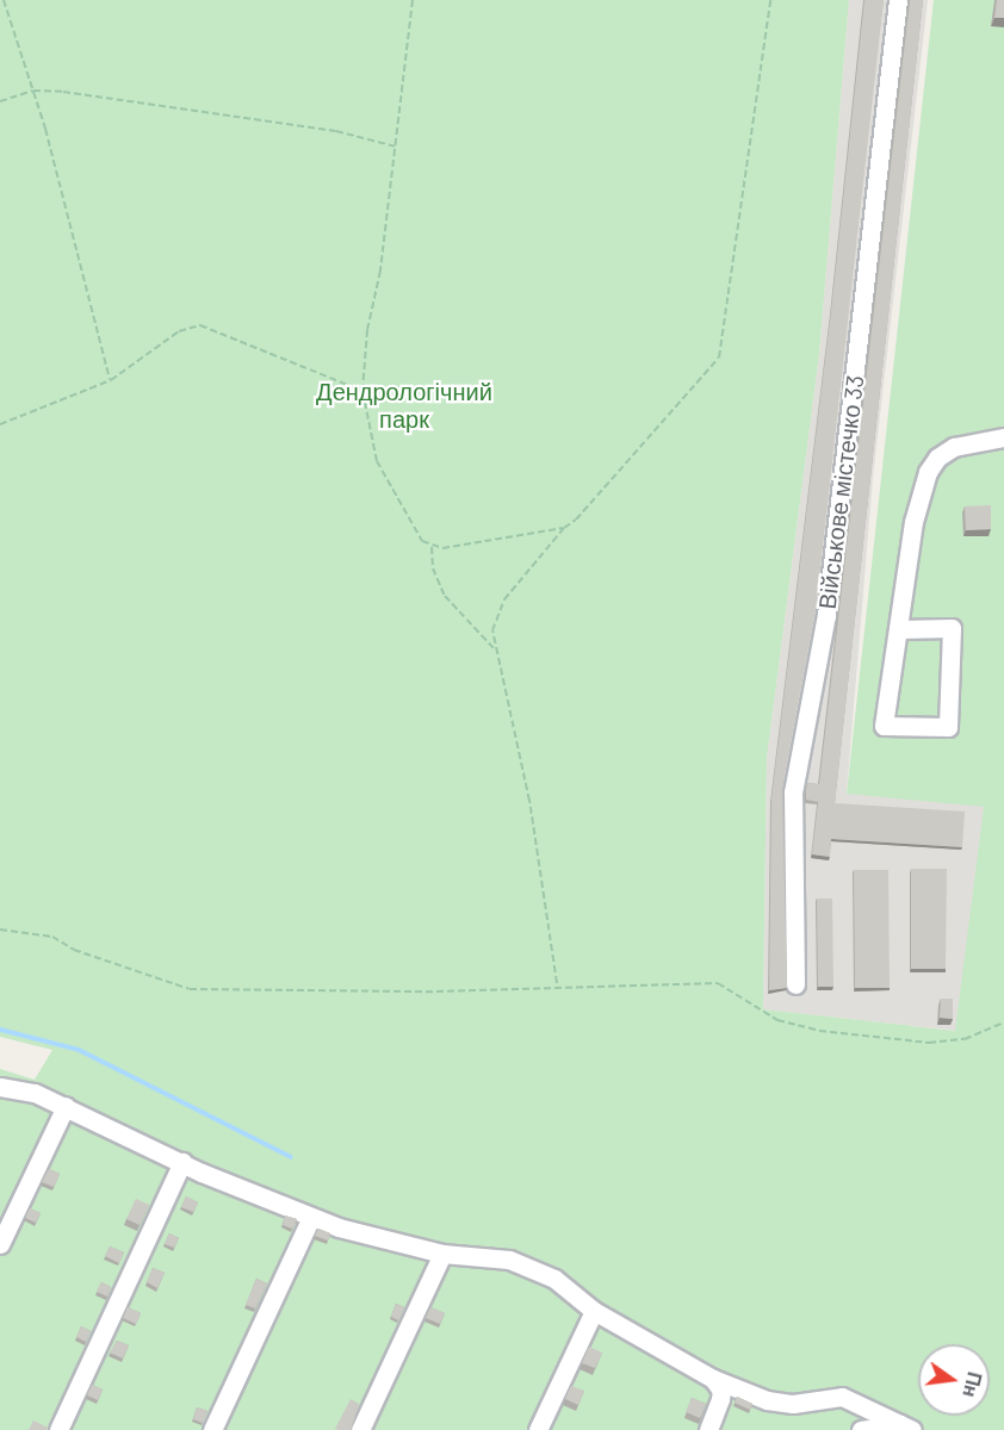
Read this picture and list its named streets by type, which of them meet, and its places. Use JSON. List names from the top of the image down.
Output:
{
  "streets": {
    "street": ["Військове містечко 33"]
  },
  "parks": ["Дендрологічний парк"],
  "north": "right"
}
